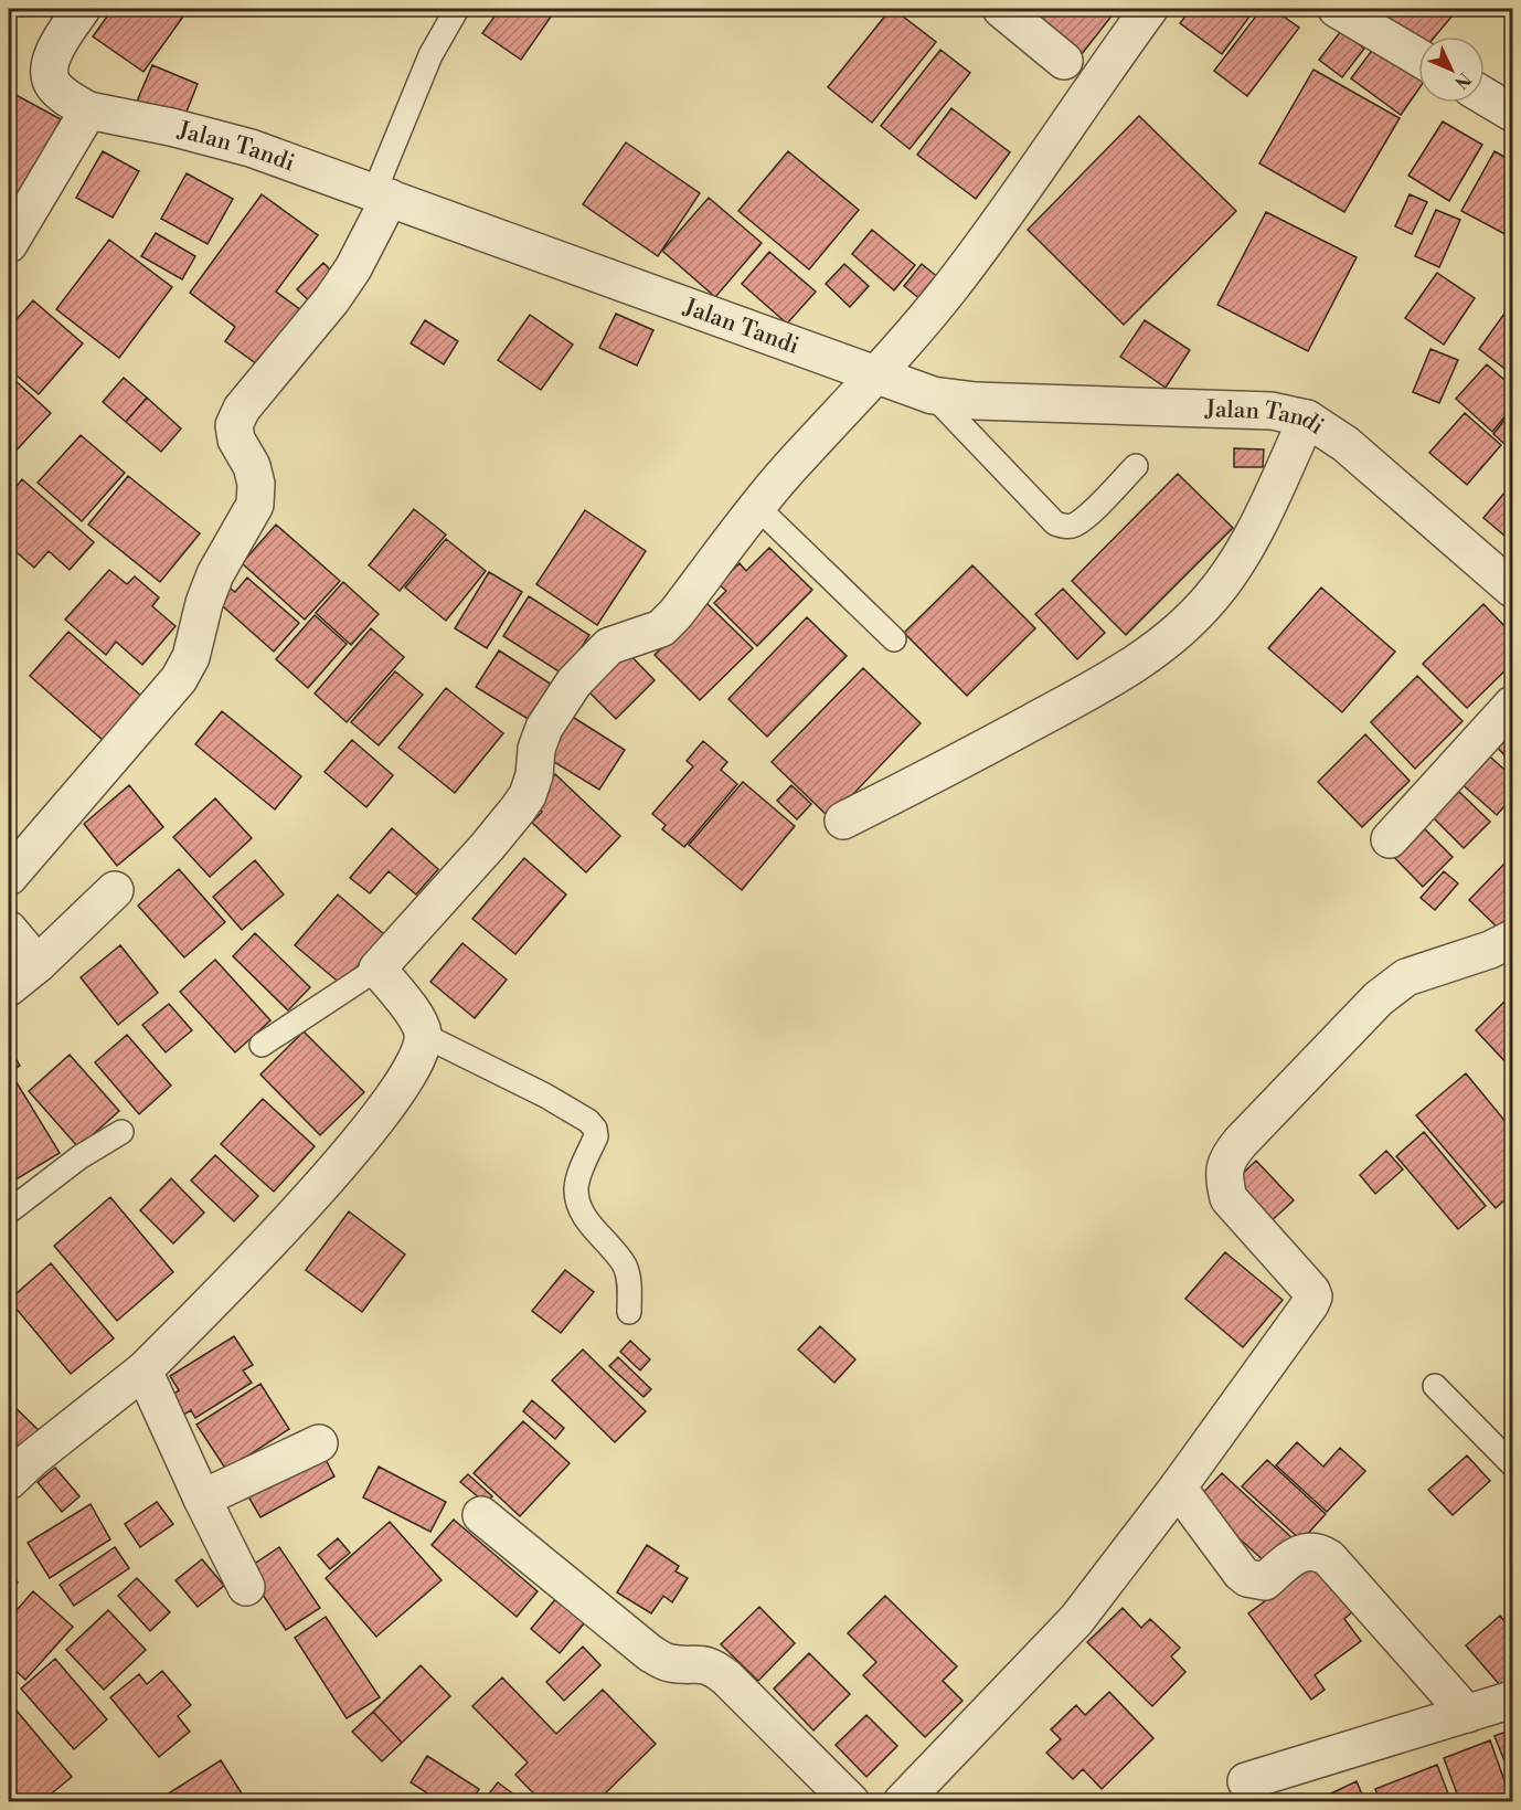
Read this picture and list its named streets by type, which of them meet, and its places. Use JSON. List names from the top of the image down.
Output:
{
  "streets": {
    "street": ["Jalan Tandi"]
  },
  "north": "bottom right"
}
